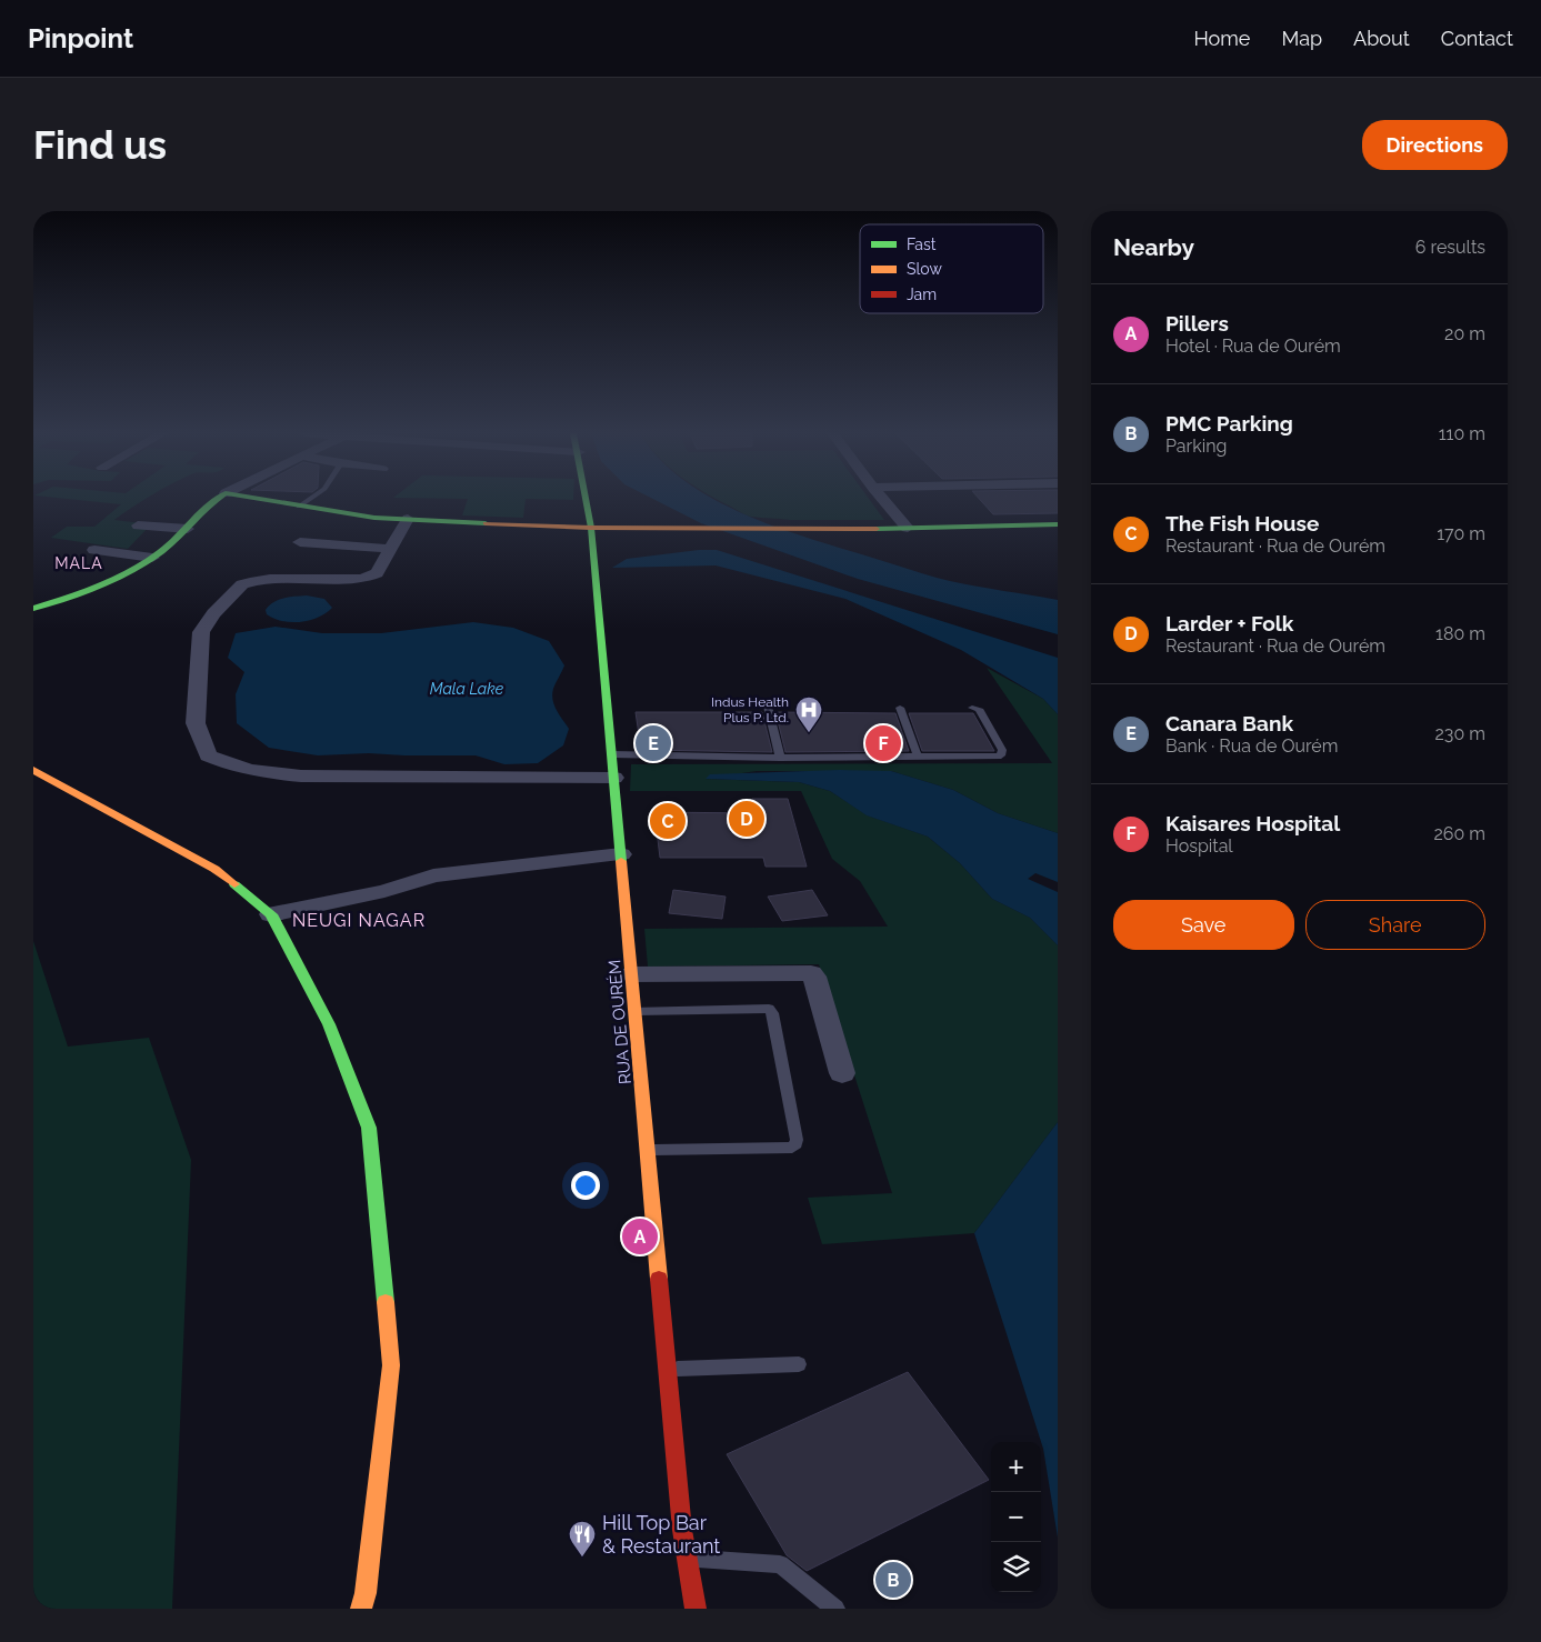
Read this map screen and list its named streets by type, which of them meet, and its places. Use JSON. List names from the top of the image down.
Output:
{
  "streets": {
    "main road": ["RUA DE OURÉM"]
  },
  "districts": ["MALA", "NEUGI NAGAR"],
  "water": ["Mala Lake"],
  "places": {
    "hospital": ["Indus Health Plus P. Ltd."],
    "restaurant": ["Hill Top Bar & Restaurant"]
  },
  "legend": ["Fast", "Slow", "Jam"],
  "page": {
    "header": "Pinpoint",
    "nav": [
      "Home",
      "Map",
      "About",
      "Contact"
    ],
    "buttons": [
      "Directions",
      ["Save", "Share"]
    ],
    "title": "Find us",
    "heading": ["Nearby", "6 results"],
    "list": [
      {
        "mark": "A",
        "name": "Pillers",
        "note": "Hotel · Rua de Ourém",
        "value": "20 m"
      },
      {
        "mark": "B",
        "name": "PMC Parking",
        "note": "Parking",
        "value": "110 m"
      },
      {
        "mark": "C",
        "name": "The Fish House",
        "note": "Restaurant · Rua de Ourém",
        "value": "170 m"
      },
      {
        "mark": "D",
        "name": "Larder + Folk",
        "note": "Restaurant · Rua de Ourém",
        "value": "180 m"
      },
      {
        "mark": "E",
        "name": "Canara Bank",
        "note": "Bank · Rua de Ourém",
        "value": "230 m"
      },
      {
        "mark": "F",
        "name": "Kaisares Hospital",
        "note": "Hospital",
        "value": "260 m"
      }
    ],
    "pins": [
      "E",
      "F",
      "D",
      "C",
      "A",
      "B"
    ],
    "map_buttons": ["+", "−"]
  }
}
